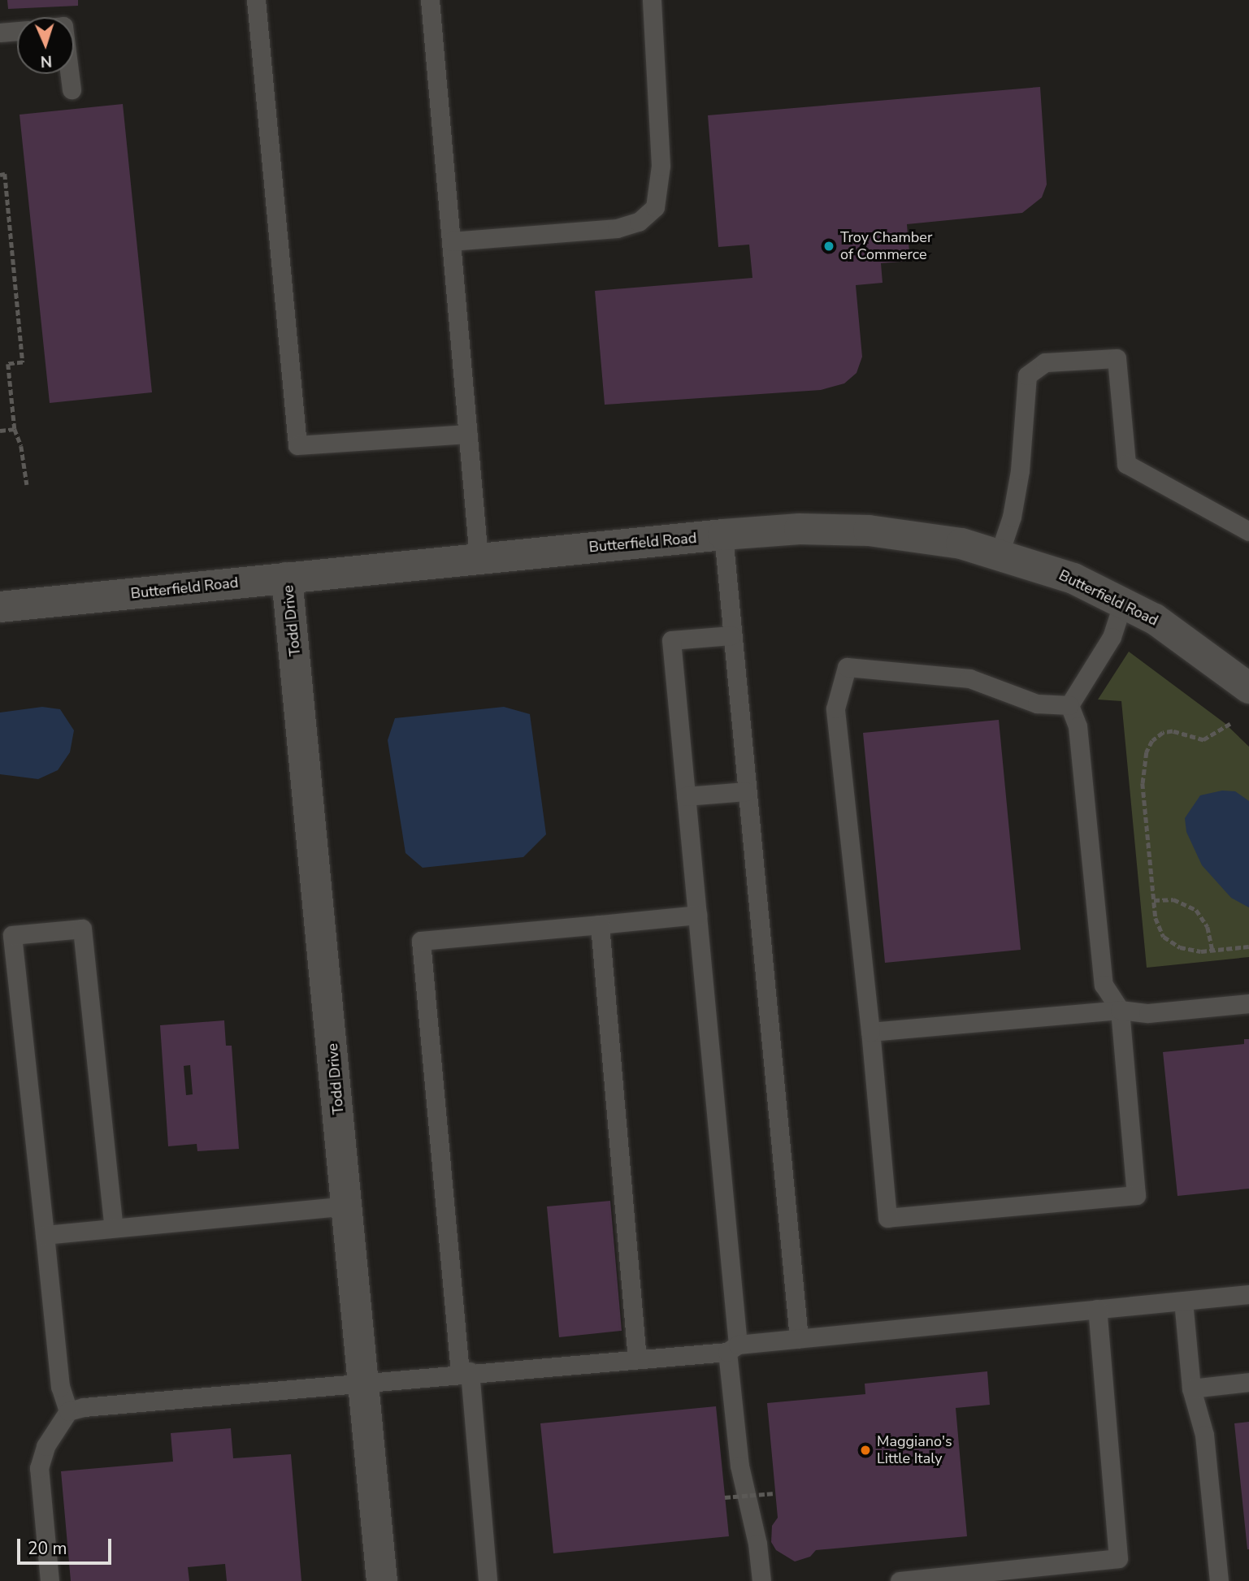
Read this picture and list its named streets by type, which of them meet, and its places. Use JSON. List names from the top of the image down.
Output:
{
  "streets": {
    "street": ["Butterfield Road", "Todd Drive"]
  },
  "crossings": [
    ["Butterfield Road", "Todd Drive"]
  ],
  "places": ["Troy Chamber of Commerce", "Maggiano's Little Italy"],
  "scale_bar": "20 m",
  "north": "bottom"
}
